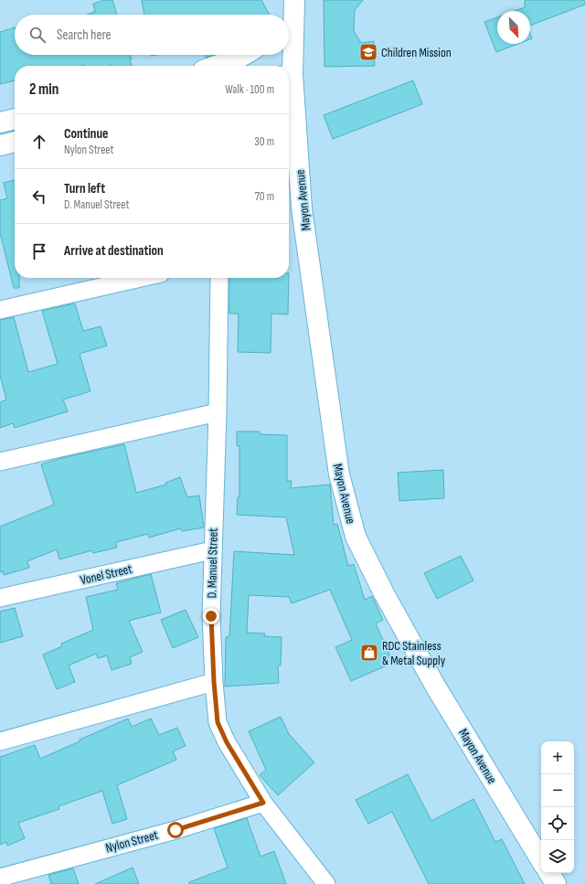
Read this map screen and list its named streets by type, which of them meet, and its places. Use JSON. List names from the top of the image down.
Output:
{
  "streets": {
    "main road": ["Mayon Avenue"],
    "street": ["D. Manuel Street", "Vonel Street", "Nylon Street"]
  },
  "crossings": [
    ["D. Manuel Street", "Vonel Street"],
    ["D. Manuel Street", "Nylon Street"]
  ],
  "places": {
    "school or university": ["Children Mission"],
    "shop": ["RDC Stainless & Metal Supply"]
  },
  "north": "bottom right",
  "page": {
    "search": "Search here",
    "heading": ["2 min", "Walk · 100 m"],
    "list": [
      ["Continue", "Nylon Street", "30 m"],
      ["Turn left", "D. Manuel Street", "70 m"],
      "Arrive at destination"
    ],
    "map_buttons": ["+", "−"]
  }
}
